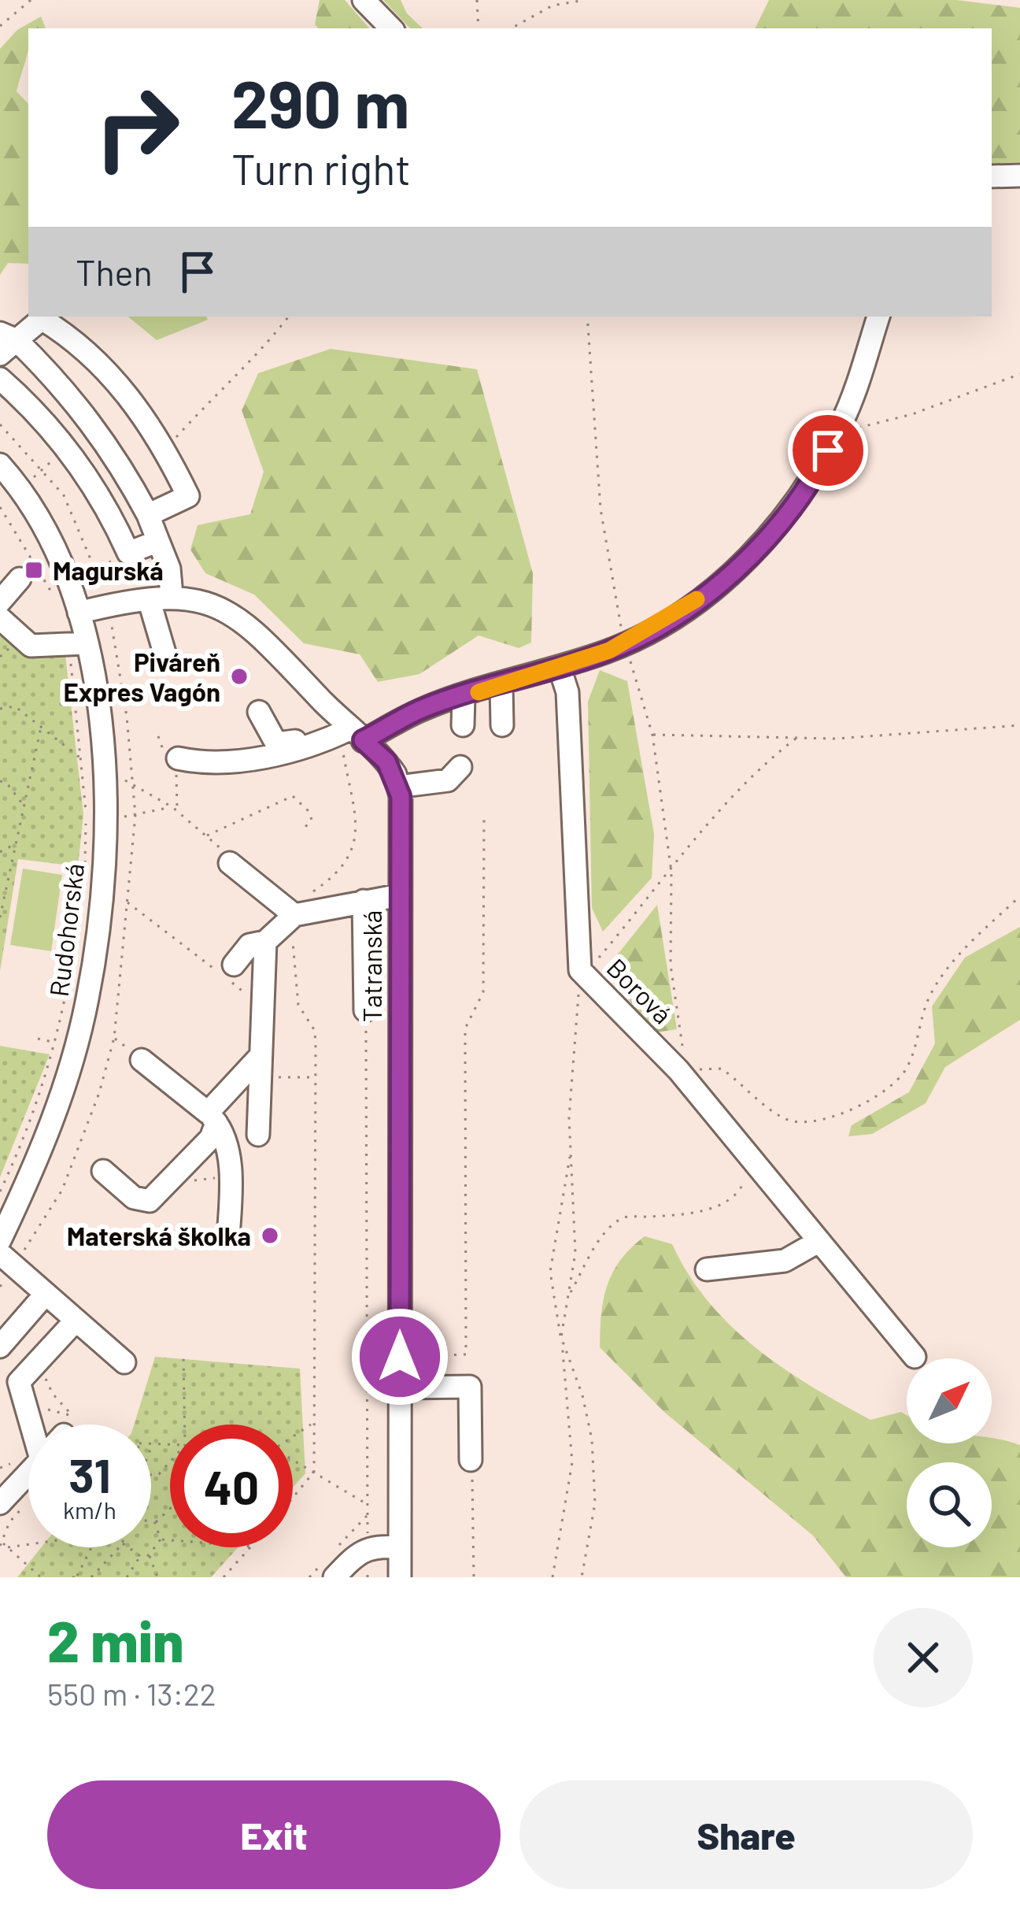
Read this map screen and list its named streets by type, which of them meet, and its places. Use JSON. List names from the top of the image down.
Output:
{
  "streets": {
    "street": ["Rudohorská", "Tatranská", "Borová"]
  },
  "places": {
    "transit": ["Magurská"],
    "other": ["Piváreň Expres Vagón", "Materská školka"]
  },
  "north": "top right",
  "page": {
    "turn": ["290 m", "Turn right"],
    "then": "Then",
    "speed": "31 km/h",
    "limit": "40",
    "heading": ["2 min", "550 m · 13:22"],
    "buttons": ["Exit", "Share"]
  }
}
